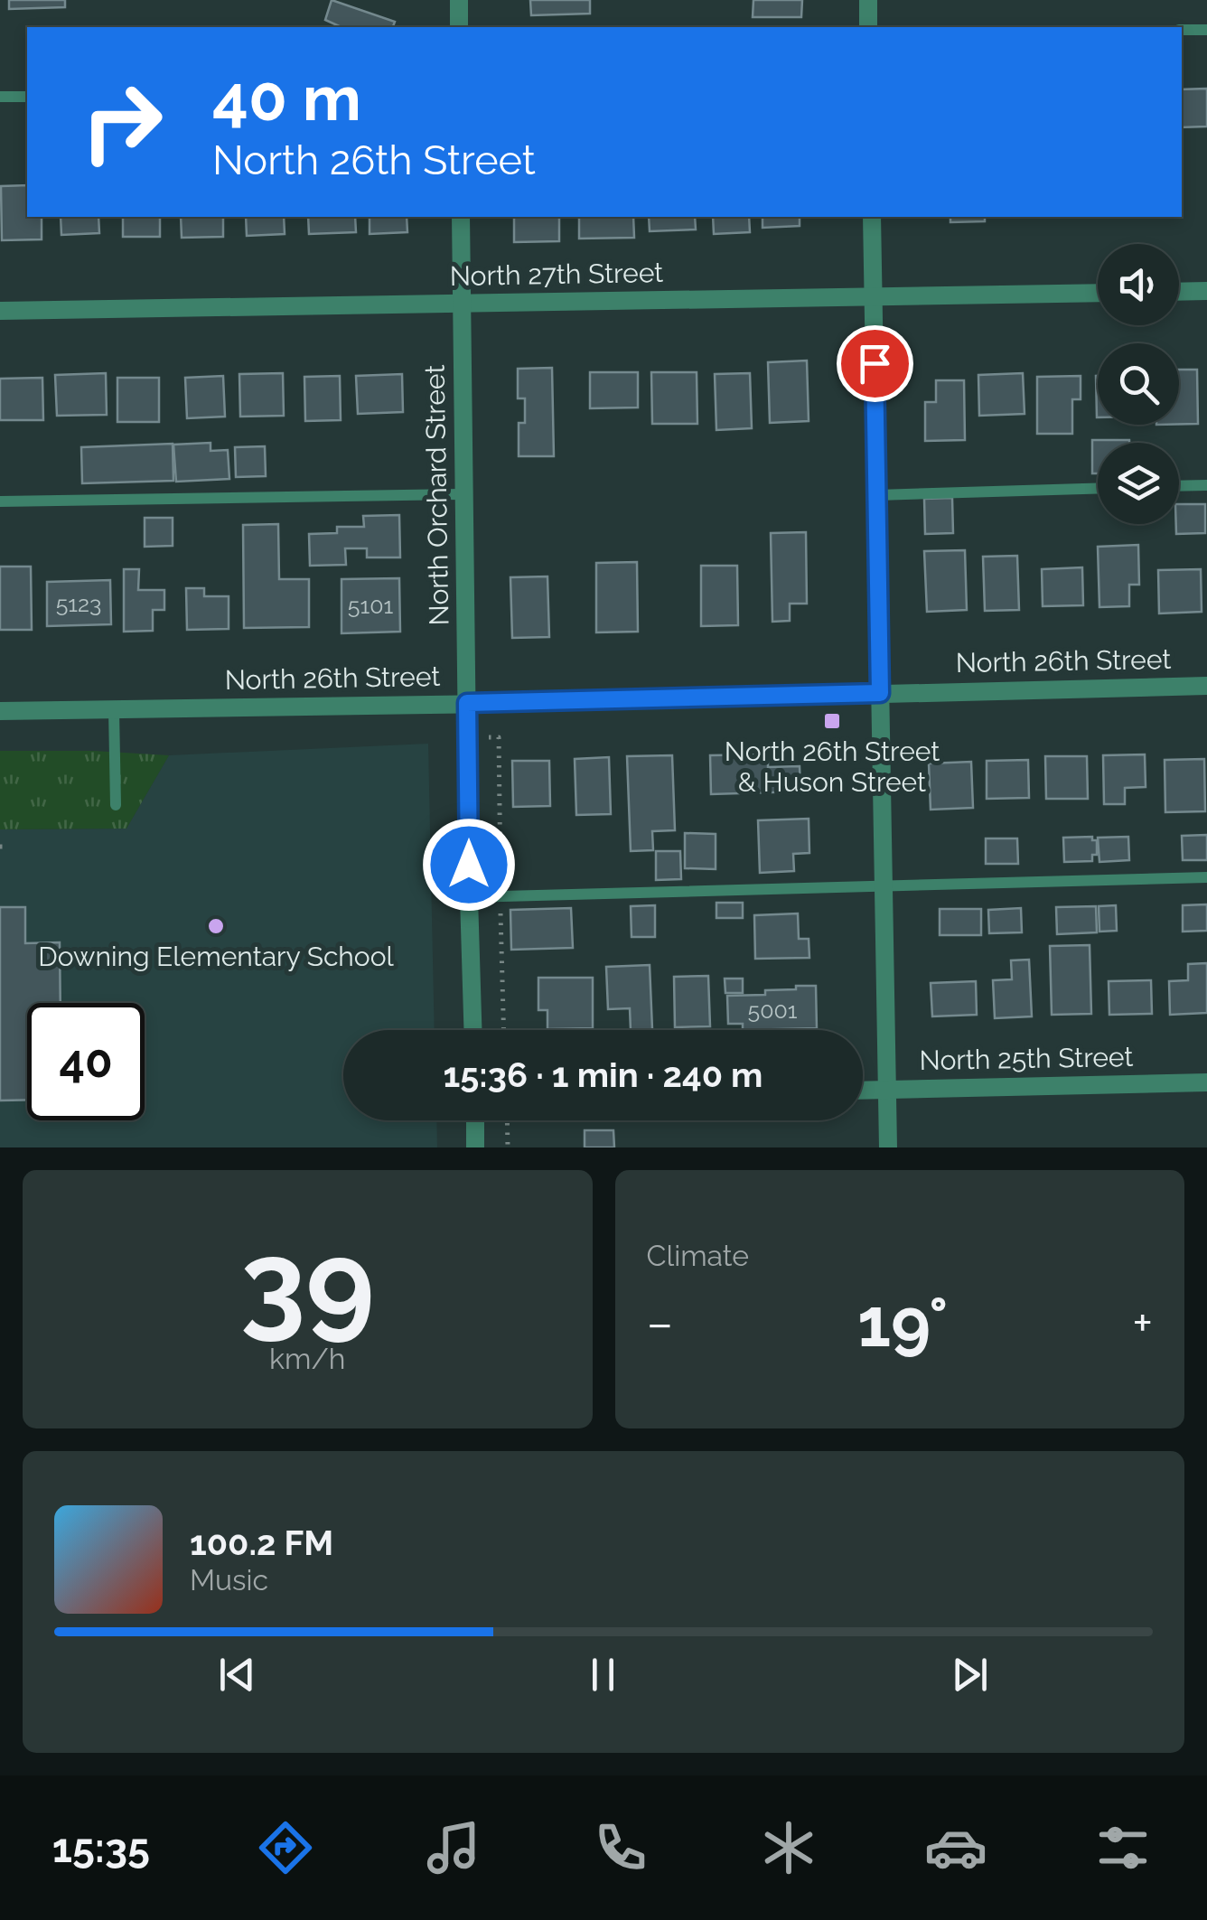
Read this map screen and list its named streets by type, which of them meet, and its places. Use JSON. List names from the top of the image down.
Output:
{
  "streets": {
    "street": [
      "North 27th Street",
      "North Orchard Street",
      "North 26th Street",
      "North 25th Street"
    ]
  },
  "crossings": [
    ["North 27th Street", "North Orchard Street"],
    ["North Orchard Street", "North 26th Street"]
  ],
  "places": {
    "transit": ["North 26th Street & Huson Street"],
    "other": ["Downing Elementary School"]
  },
  "house_numbers": ["5123", "5101", "5001"],
  "page": {
    "turn": ["40 m", "North 26th Street"],
    "limit": "40",
    "trip": "15:36 · 1 min · 240 m",
    "tile": [
      ["39", "km/h"],
      "Climate"
    ],
    "heat": ["−", "19°", "+"],
    "song": ["100.2 FM", "Music"],
    "tabs": "15:35"
  }
}
